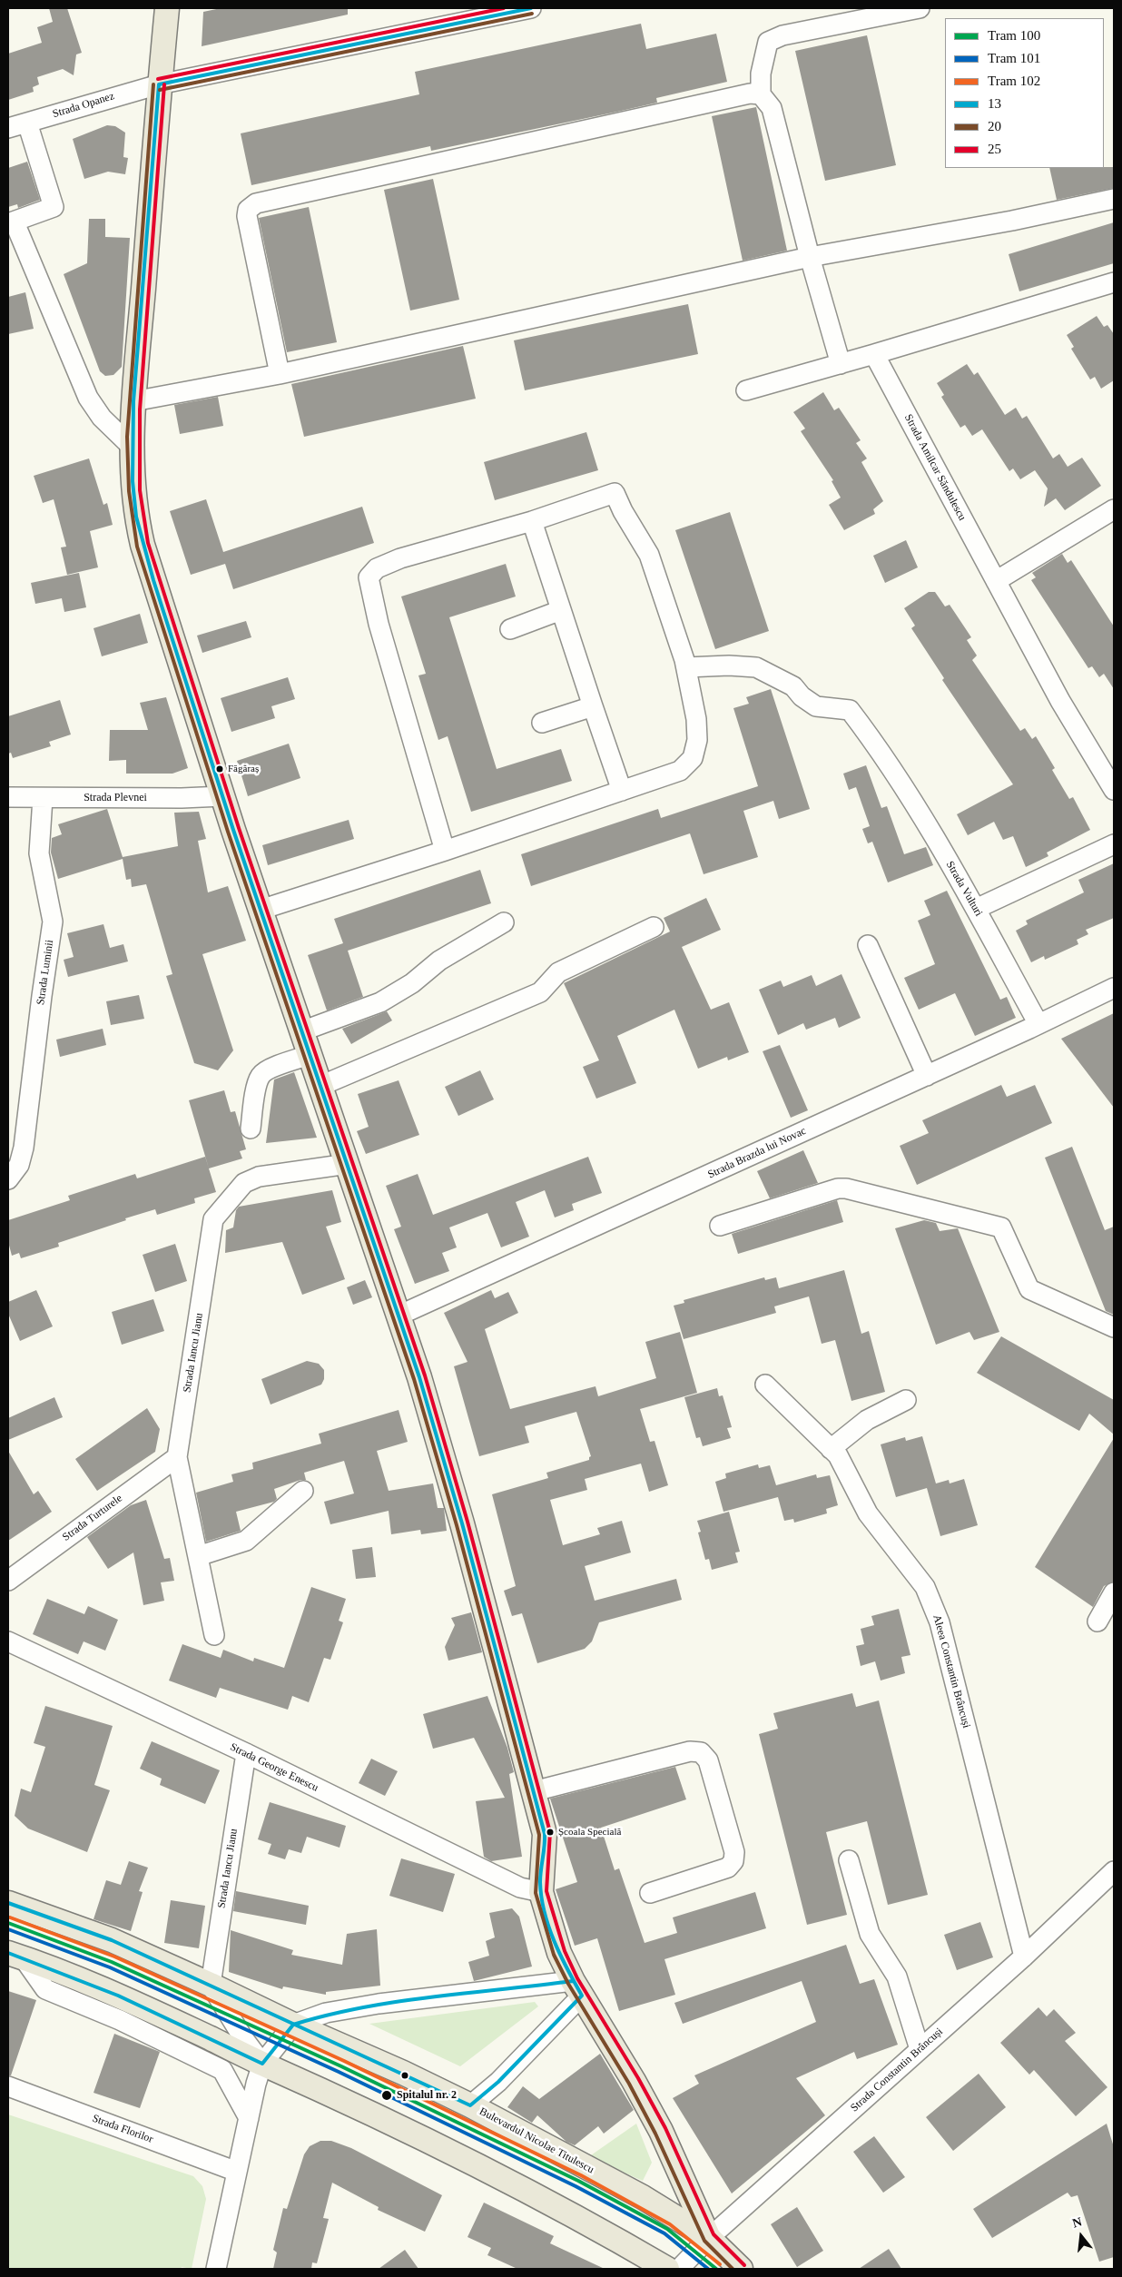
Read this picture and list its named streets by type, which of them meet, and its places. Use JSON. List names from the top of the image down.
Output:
{
  "streets": {
    "main road": ["Bulevardul Nicolae Titulescu"],
    "street": [
      "Strada Opanez",
      "Strada Amilcar Săndulescu",
      "Strada Plevnei",
      "Strada Vulturi",
      "Strada Luminii",
      "Strada Brazda lui Novac",
      "Strada Iancu Jianu",
      "Strada Turturele",
      "Aleea Constantin Brâncuși",
      "Strada George Enescu",
      "Strada Constantin Brâncuși",
      "Strada Florilor"
    ]
  },
  "crossings": [
    ["Strada Plevnei", "Strada Luminii"],
    ["Strada Vulturi", "Strada Brazda lui Novac"],
    ["Strada Iancu Jianu", "Strada Turturele"],
    ["Strada Iancu Jianu", "Strada George Enescu"],
    ["Strada Iancu Jianu", "Bulevardul Nicolae Titulescu"],
    ["Aleea Constantin Brâncuși", "Strada Constantin Brâncuși"],
    ["Strada Constantin Brâncuși", "Bulevardul Nicolae Titulescu"]
  ],
  "places": ["Făgăraș", "Școala Specială", "Spitalul nr. 2"],
  "lines": [
    "transit line 13",
    "transit line 25",
    "transit line 20",
    "tram line 102",
    "tram line 100",
    "tram line 101"
  ],
  "legend": [
    "Tram 100",
    "Tram 101",
    "Tram 102",
    "13",
    "20",
    "25"
  ],
  "north": "top"
}
